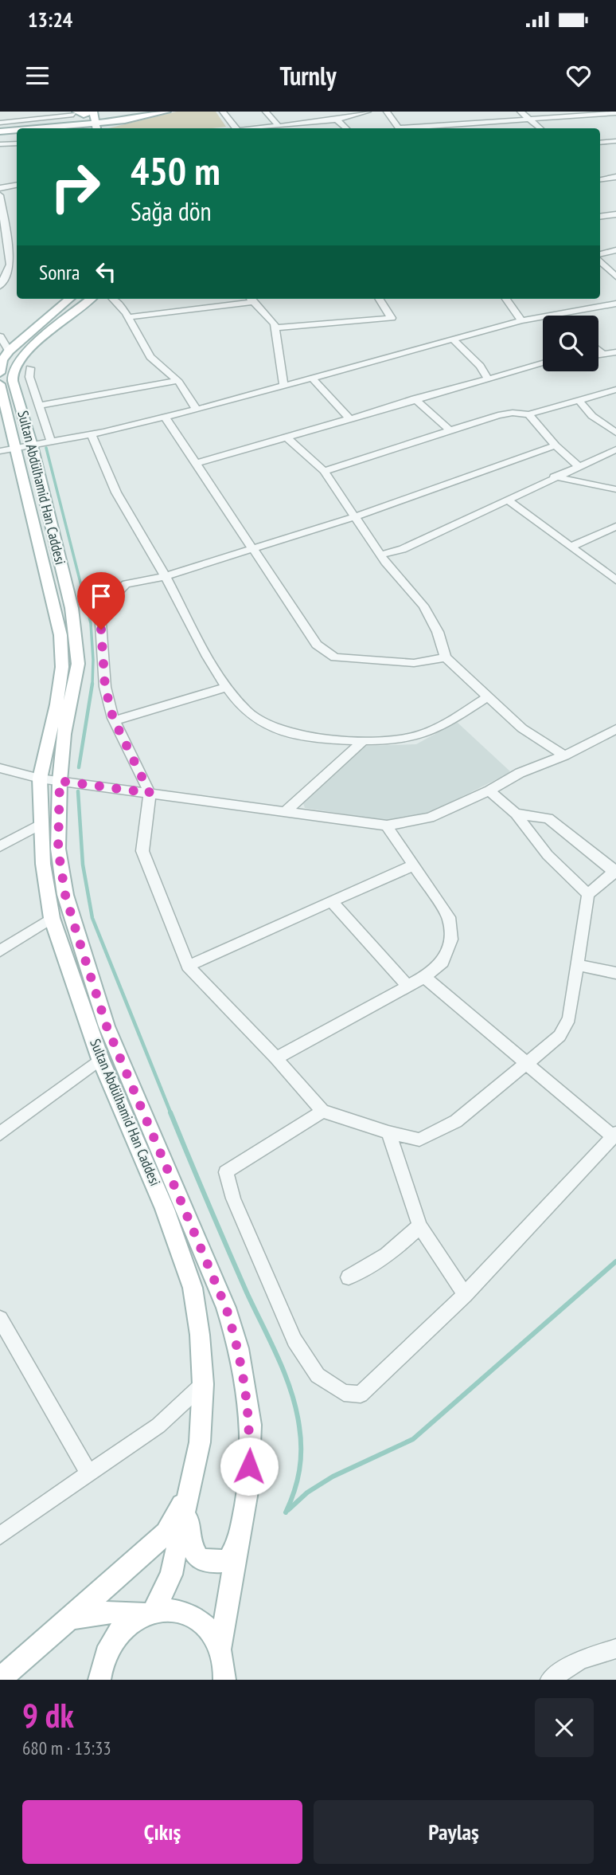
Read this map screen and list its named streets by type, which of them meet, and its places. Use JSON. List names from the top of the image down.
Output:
{
  "streets": {
    "main road": ["Sultan Abdülhamid Han Caddesi"]
  },
  "page": {
    "status": "13:24",
    "header": "Turnly",
    "turn": ["450 m", "Sağa dön"],
    "then": "Sonra",
    "heading": ["9 dk", "680 m · 13:33"],
    "buttons": ["Çıkış", "Paylaş"]
  }
}
